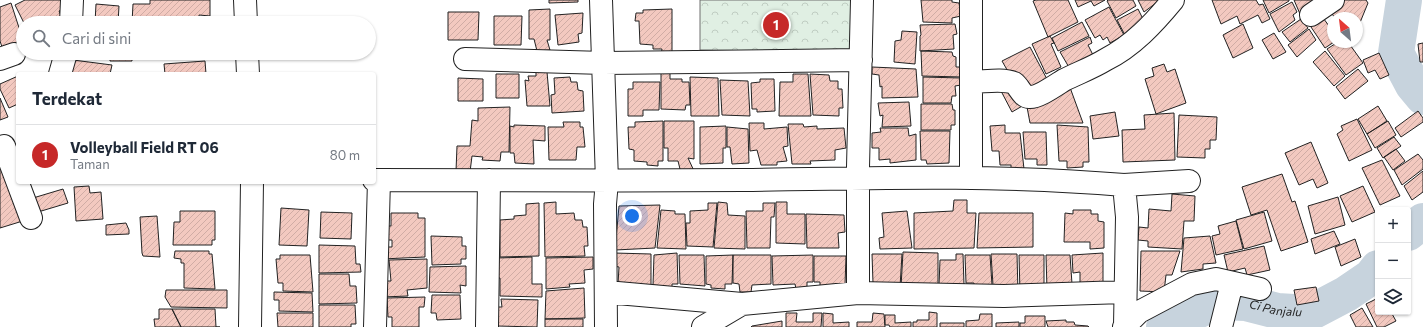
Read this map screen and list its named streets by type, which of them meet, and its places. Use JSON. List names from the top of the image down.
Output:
{
  "water": ["Ci Panjalu"],
  "north": "top left",
  "page": {
    "pins": "1",
    "search": "Cari di sini",
    "heading": "Terdekat",
    "list": [
      {
        "mark": "1",
        "name": "Volleyball Field RT 06",
        "note": "Taman",
        "value": "80 m"
      }
    ],
    "map_buttons": ["+", "−"]
  }
}
